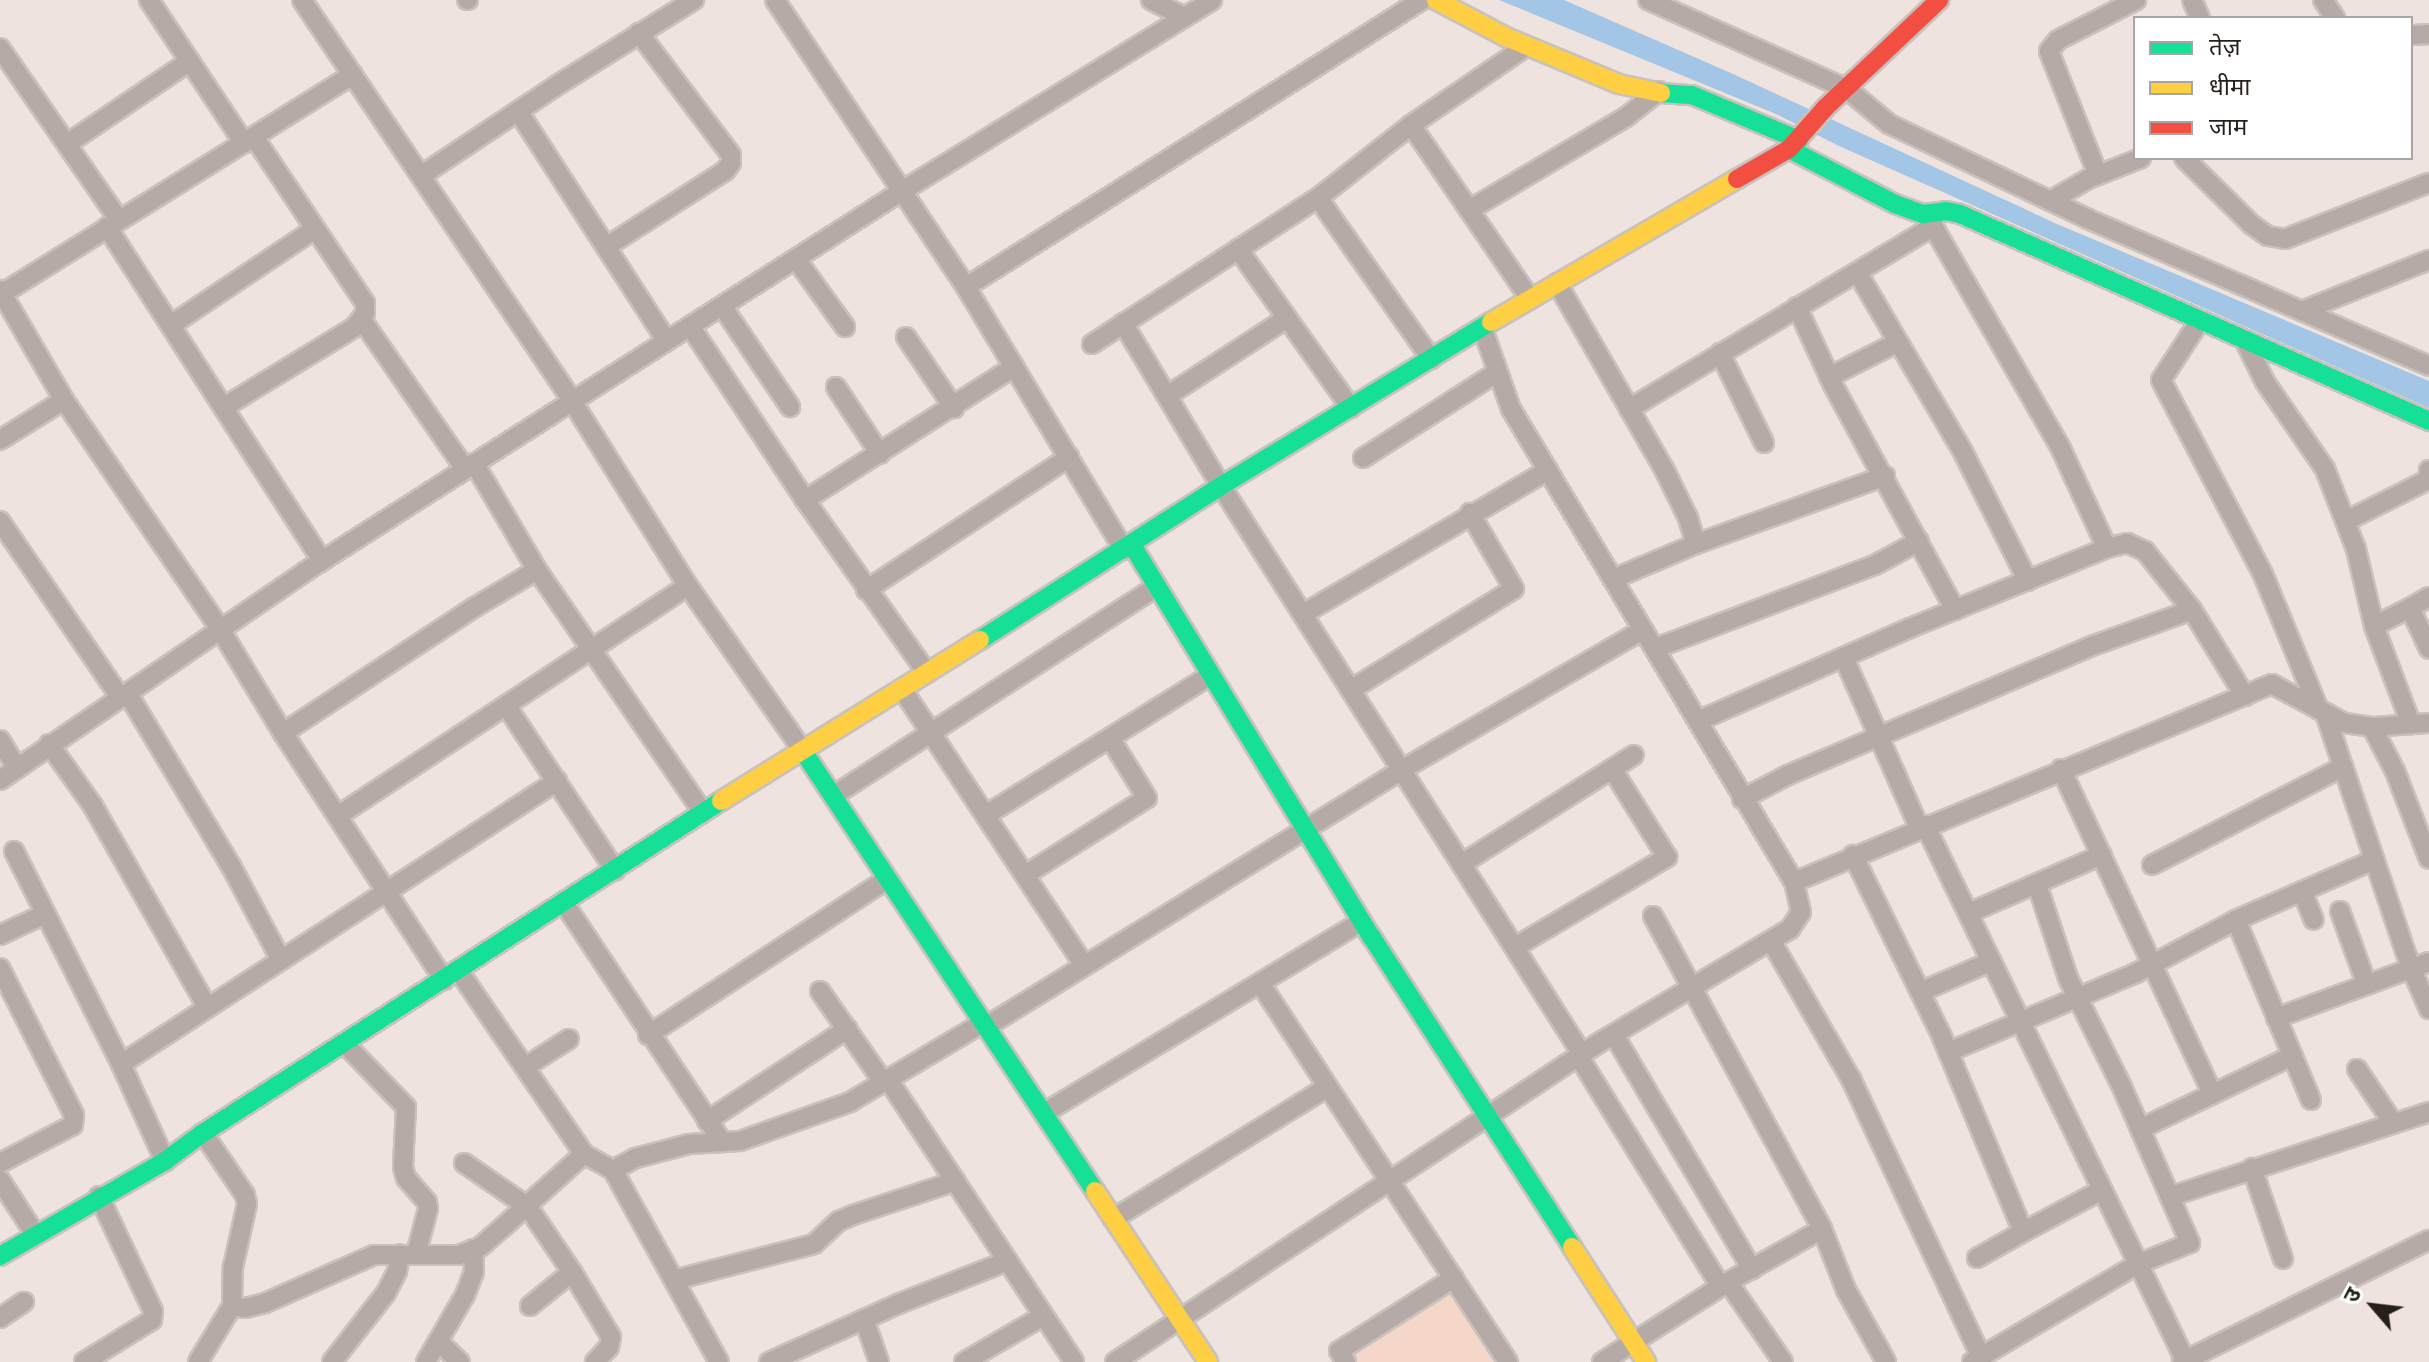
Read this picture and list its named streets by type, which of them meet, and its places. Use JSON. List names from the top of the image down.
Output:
{
  "legend": ["तेज़", "धीमा", "जाम"],
  "north": "top left"
}
